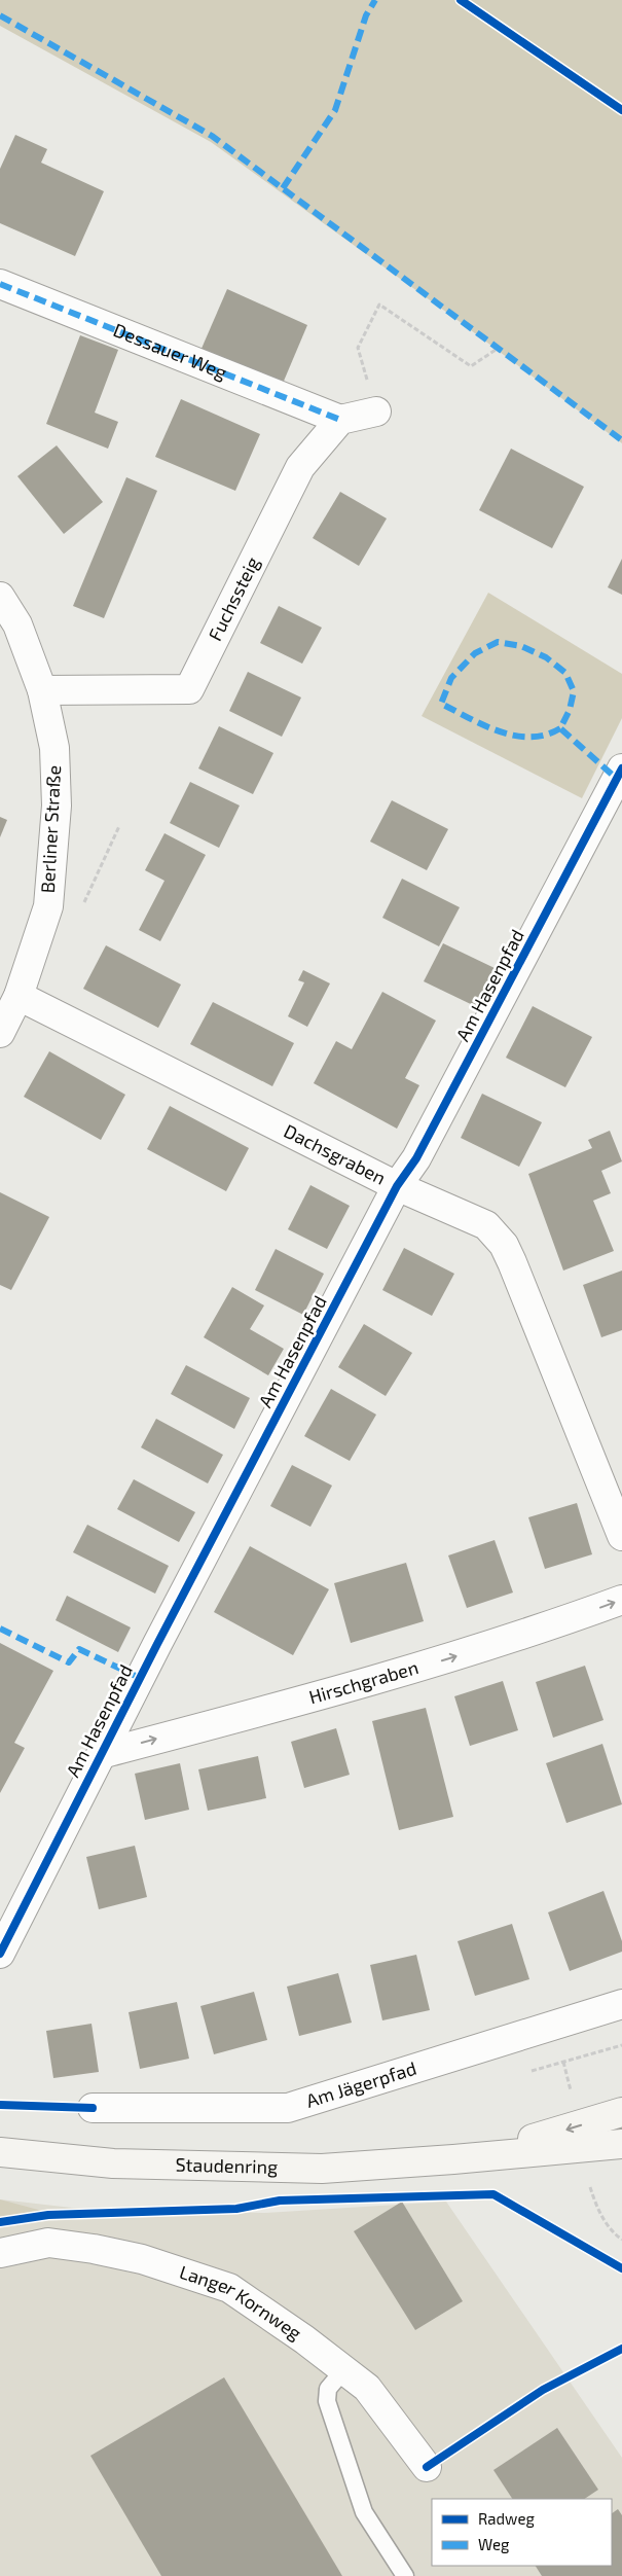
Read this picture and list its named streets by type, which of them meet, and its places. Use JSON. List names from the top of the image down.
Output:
{
  "streets": {
    "main road": ["Staudenring"],
    "street": [
      "Dessauer Weg",
      "Fuchssteig",
      "Berliner Straße",
      "Am Hasenpfad",
      "Dachsgraben",
      "Hirschgraben",
      "Am Jägerpfad",
      "Langer Kornweg"
    ]
  },
  "crossings": [
    ["Dessauer Weg", "Fuchssteig"],
    ["Fuchssteig", "Berliner Straße"],
    ["Berliner Straße", "Dachsgraben"],
    ["Am Hasenpfad", "Dachsgraben"],
    ["Am Hasenpfad", "Hirschgraben"]
  ],
  "one_way": ["Hirschgraben"],
  "legend": ["Radweg", "Weg"]
}
